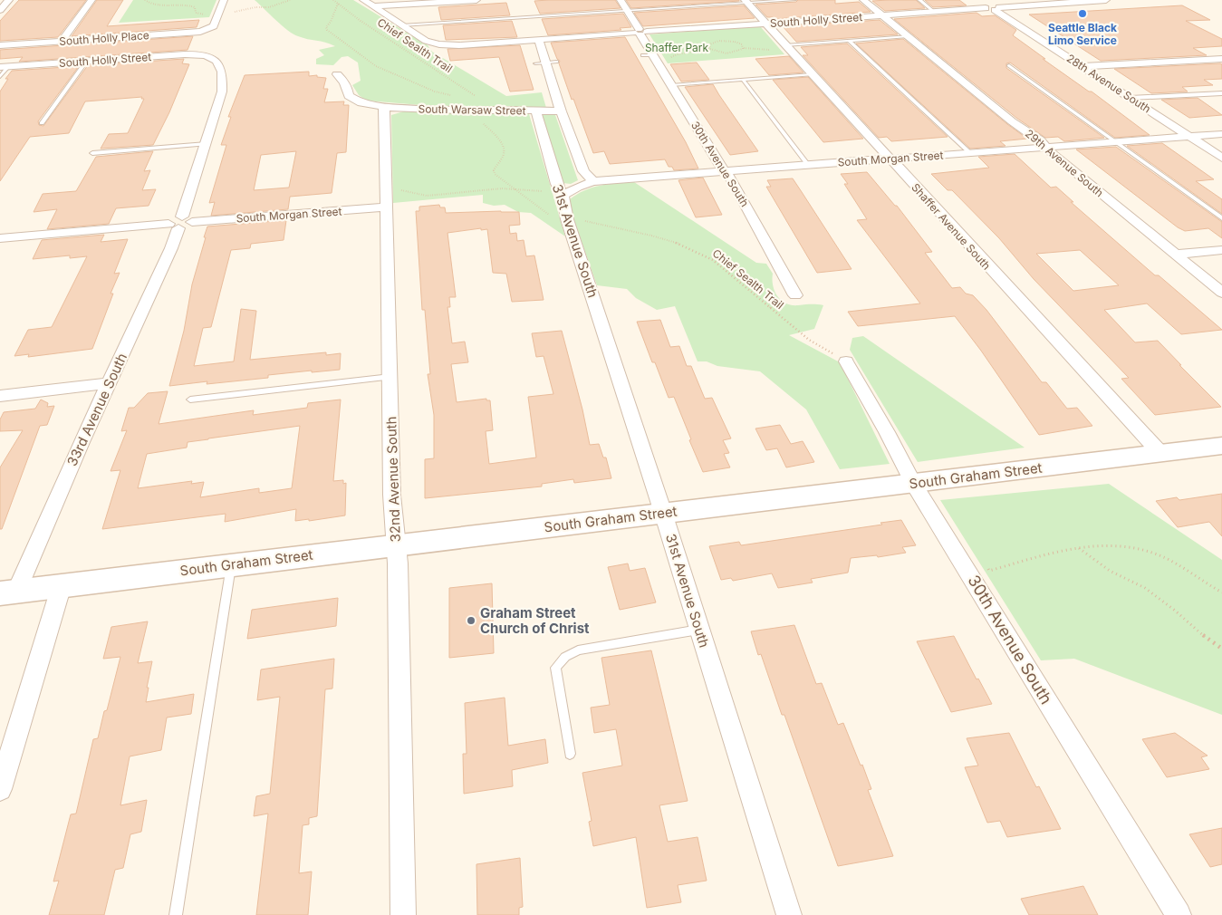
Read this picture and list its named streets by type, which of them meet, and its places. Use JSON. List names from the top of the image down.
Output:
{
  "streets": {
    "street": [
      "South Holly Street",
      "South Holly Place",
      "28th Avenue South",
      "South Warsaw Street",
      "South Morgan Street",
      "29th Avenue South",
      "30th Avenue South",
      "Shaffer Avenue South",
      "31st Avenue South",
      "33rd Avenue South",
      "South Graham Street",
      "32nd Avenue South"
    ],
    "path": ["Chief Sealth Trail"]
  },
  "crossings": [
    ["South Holly Street", "28th Avenue South"],
    ["South Holly Street", "29th Avenue South"],
    ["South Holly Street", "30th Avenue South"],
    ["South Holly Street", "Shaffer Avenue South"],
    ["South Holly Street", "33rd Avenue South"],
    ["Chief Sealth Trail", "30th Avenue South"],
    ["28th Avenue South", "South Morgan Street"],
    ["South Warsaw Street", "31st Avenue South"],
    ["South Warsaw Street", "32nd Avenue South"],
    ["South Morgan Street", "29th Avenue South"],
    ["South Morgan Street", "30th Avenue South"],
    ["South Morgan Street", "Shaffer Avenue South"],
    ["South Morgan Street", "31st Avenue South"],
    ["South Morgan Street", "33rd Avenue South"],
    ["South Morgan Street", "32nd Avenue South"],
    ["30th Avenue South", "South Graham Street"],
    ["Shaffer Avenue South", "South Graham Street"],
    ["31st Avenue South", "South Graham Street"],
    ["33rd Avenue South", "South Graham Street"],
    ["South Graham Street", "32nd Avenue South"]
  ],
  "parks": ["Shaffer Park"],
  "places": ["Seattle Black Limo Service", "Graham Street Church of Christ"]
}
